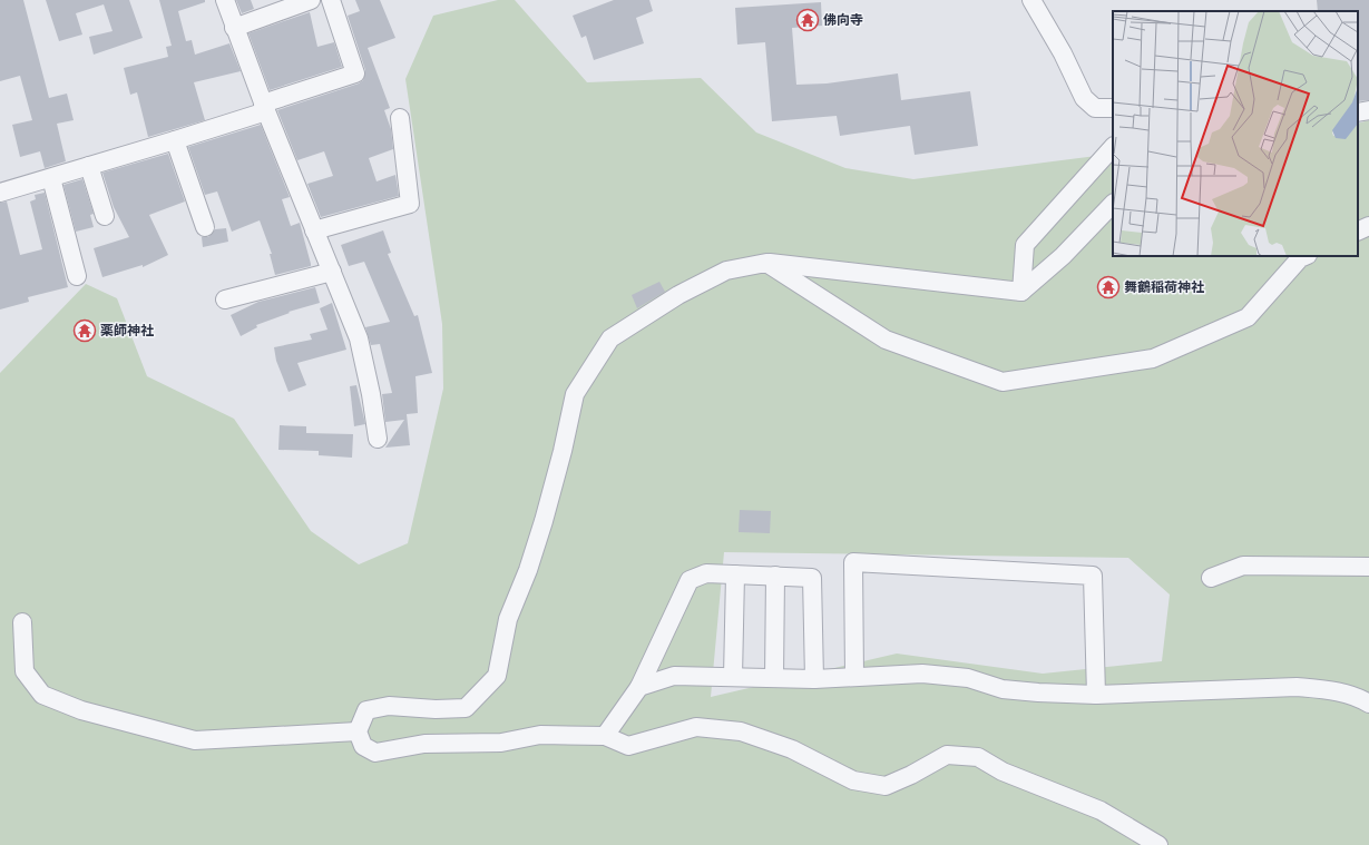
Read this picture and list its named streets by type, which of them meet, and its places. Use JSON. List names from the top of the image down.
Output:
{
  "places": {
    "temple": ["佛向寺", "舞鶴稲荷神社", "薬師神社"]
  }
}
